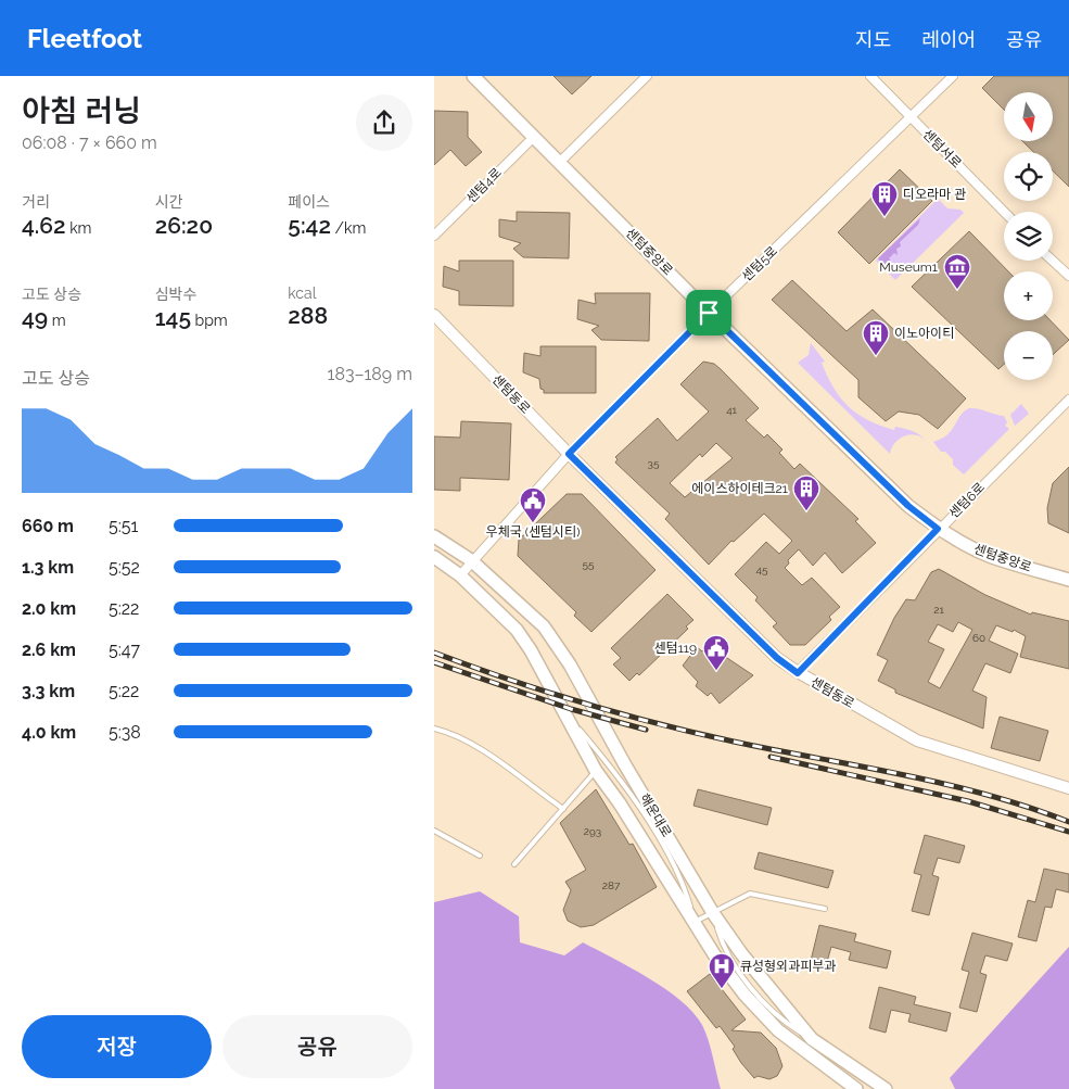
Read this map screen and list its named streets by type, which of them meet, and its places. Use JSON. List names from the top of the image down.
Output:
{
  "streets": {
    "main road": ["센텀중앙로", "해운대로"],
    "street": [
      "센텀서로",
      "센텀4로",
      "센텀5로",
      "센텀동로",
      "센텀6로"
    ]
  },
  "crossings": [
    ["센텀서로", "센텀5로"],
    ["센텀4로", "센텀중앙로"],
    ["센텀중앙로", "센텀5로"],
    ["센텀중앙로", "센텀6로"],
    ["센텀5로", "센텀동로"],
    ["센텀5로", "해운대로"],
    ["센텀동로", "센텀6로"]
  ],
  "places": {
    "building": ["디오라마 관", "이노아이티", "에이스하이테크21"],
    "museum": ["Museum1"],
    "public building": ["우체국 (센텀시티)", "센텀119"],
    "hospital": ["큐성형외과피부과"]
  },
  "house_numbers": [
    "41",
    "35",
    "55",
    "45",
    "21",
    "60",
    "293",
    "287"
  ],
  "north": "bottom",
  "page": {
    "header": "Fleetfoot",
    "nav": ["지도", "레이어", "공유"],
    "heading": ["아침 러닝", "06:08 · 7 × 660 m"],
    "map_buttons": ["+", "−"],
    "stats": [
      ["거리", "4.62 km"],
      ["시간", "26:20"],
      ["페이스", "5:42 /km"],
      ["고도 상승", "49 m"],
      ["심박수", "145 bpm"],
      ["kcal", "288"]
    ],
    "chart": ["고도 상승", "183–189 m"],
    "list": [
      {
        "name": "660 m",
        "note": "5:51"
      },
      {
        "name": "1.3 km",
        "note": "5:52"
      },
      {
        "name": "2.0 km",
        "note": "5:22"
      },
      {
        "name": "2.6 km",
        "note": "5:47"
      },
      {
        "name": "3.3 km",
        "note": "5:22"
      },
      {
        "name": "4.0 km",
        "note": "5:38"
      }
    ],
    "buttons": ["저장", "공유"]
  }
}
